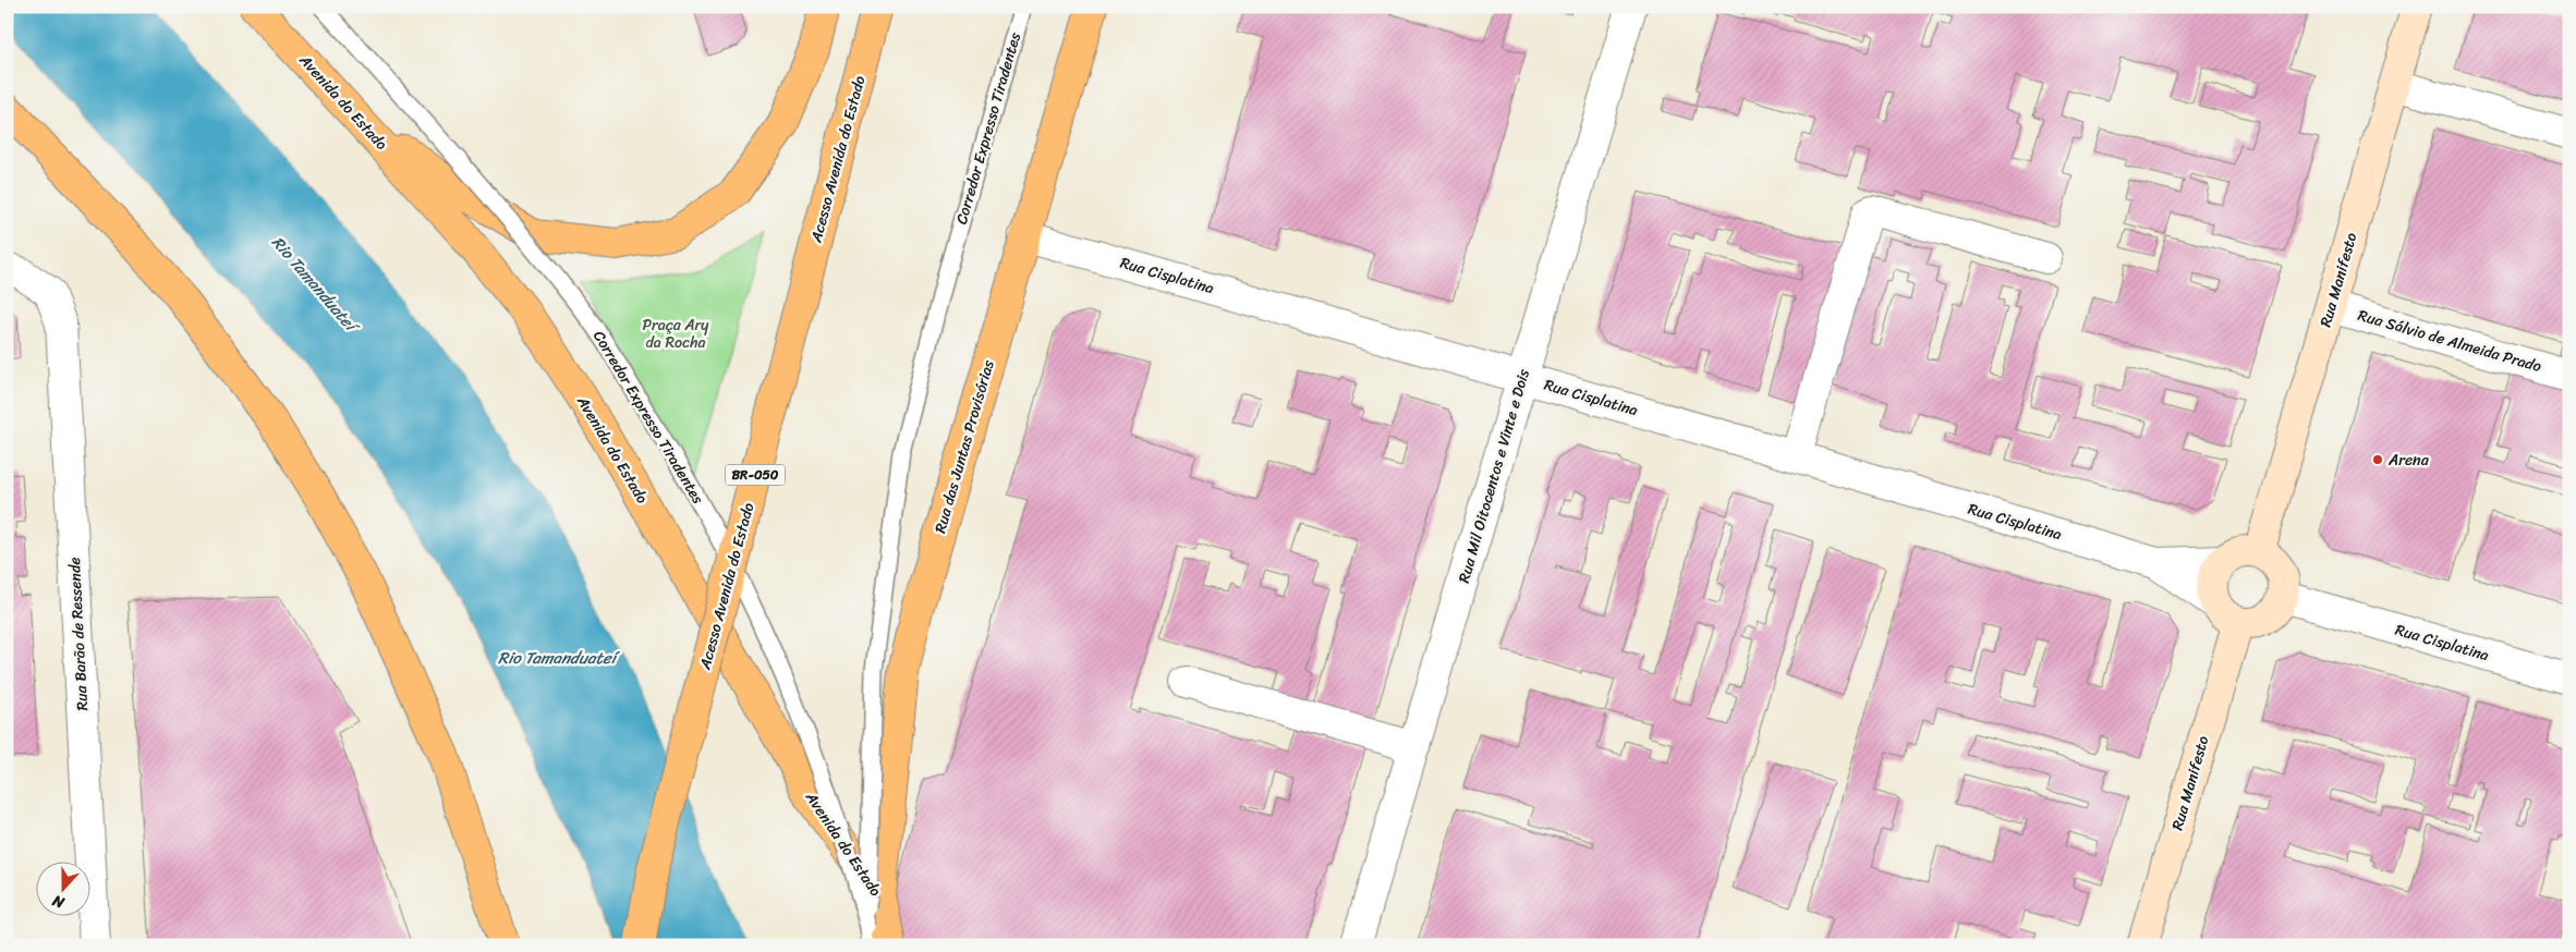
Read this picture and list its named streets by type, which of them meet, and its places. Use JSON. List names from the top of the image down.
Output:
{
  "streets": {
    "highway": [
      "Avenida do Estado",
      "Acesso Avenida do Estado",
      "Rua das Juntas Provisórias",
      "BR-050"
    ],
    "main road": ["Rua Manifesto"],
    "street": [
      "Rua Cisplatina",
      "Rua Sálvio de Almeida Prado",
      "Rua Mil Oitocentos e Vinte e Dois",
      "Rua Barão de Ressende"
    ],
    "lane": ["Corredor Expresso Tiradentes"]
  },
  "crossings": [
    ["Avenida do Estado", "Corredor Expresso Tiradentes"],
    ["Avenida do Estado", "Rua das Juntas Provisórias"],
    ["Rua Cisplatina", "Rua Manifesto"],
    ["Rua Cisplatina", "Rua das Juntas Provisórias"],
    ["Rua Cisplatina", "Rua Mil Oitocentos e Vinte e Dois"],
    ["Rua Manifesto", "Rua Sálvio de Almeida Prado"]
  ],
  "water": ["Rio Tamanduateí"],
  "parks": ["Praça Ary da Rocha"],
  "places": ["Arena"],
  "north": "bottom"
}
